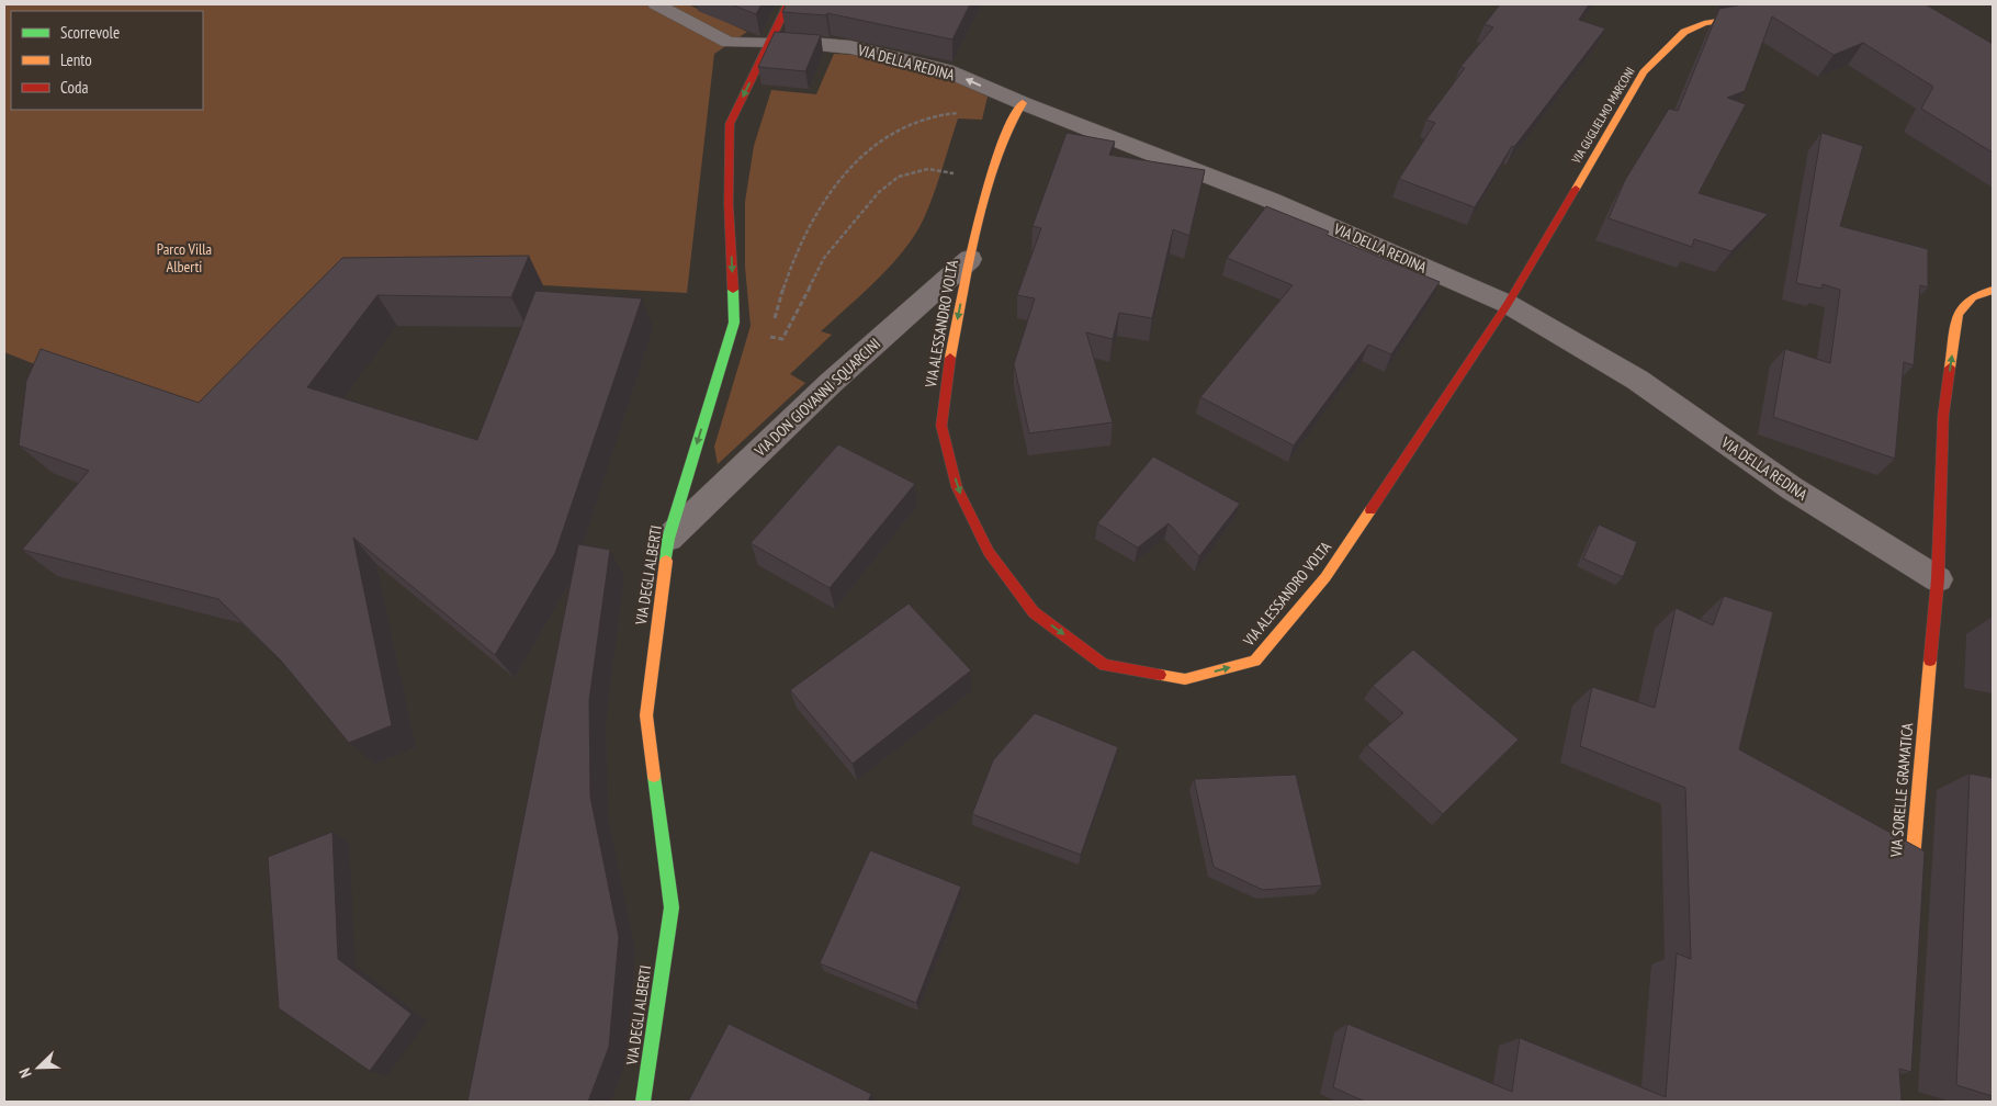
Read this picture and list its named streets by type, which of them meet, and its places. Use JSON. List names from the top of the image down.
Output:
{
  "streets": {
    "street": [
      "VIA DELLA REDINA",
      "VIA GUGLIELMO MARCONI",
      "VIA ALESSANDRO VOLTA",
      "VIA DON GIOVANNI SQUARCINI",
      "VIA DEGLI ALBERTI",
      "VIA SORELLE GRAMATICA"
    ]
  },
  "crossings": [
    ["VIA DELLA REDINA", "VIA GUGLIELMO MARCONI"],
    ["VIA DELLA REDINA", "VIA ALESSANDRO VOLTA"],
    ["VIA DELLA REDINA", "VIA DEGLI ALBERTI"],
    ["VIA DELLA REDINA", "VIA SORELLE GRAMATICA"],
    ["VIA GUGLIELMO MARCONI", "VIA ALESSANDRO VOLTA"],
    ["VIA ALESSANDRO VOLTA", "VIA DON GIOVANNI SQUARCINI"],
    ["VIA DON GIOVANNI SQUARCINI", "VIA DEGLI ALBERTI"]
  ],
  "one_way": ["VIA DEGLI ALBERTI", "VIA SORELLE GRAMATICA"],
  "parks": ["Parco Villa Alberti"],
  "legend": ["Scorrevole", "Lento", "Coda"],
  "north": "bottom left"
}
